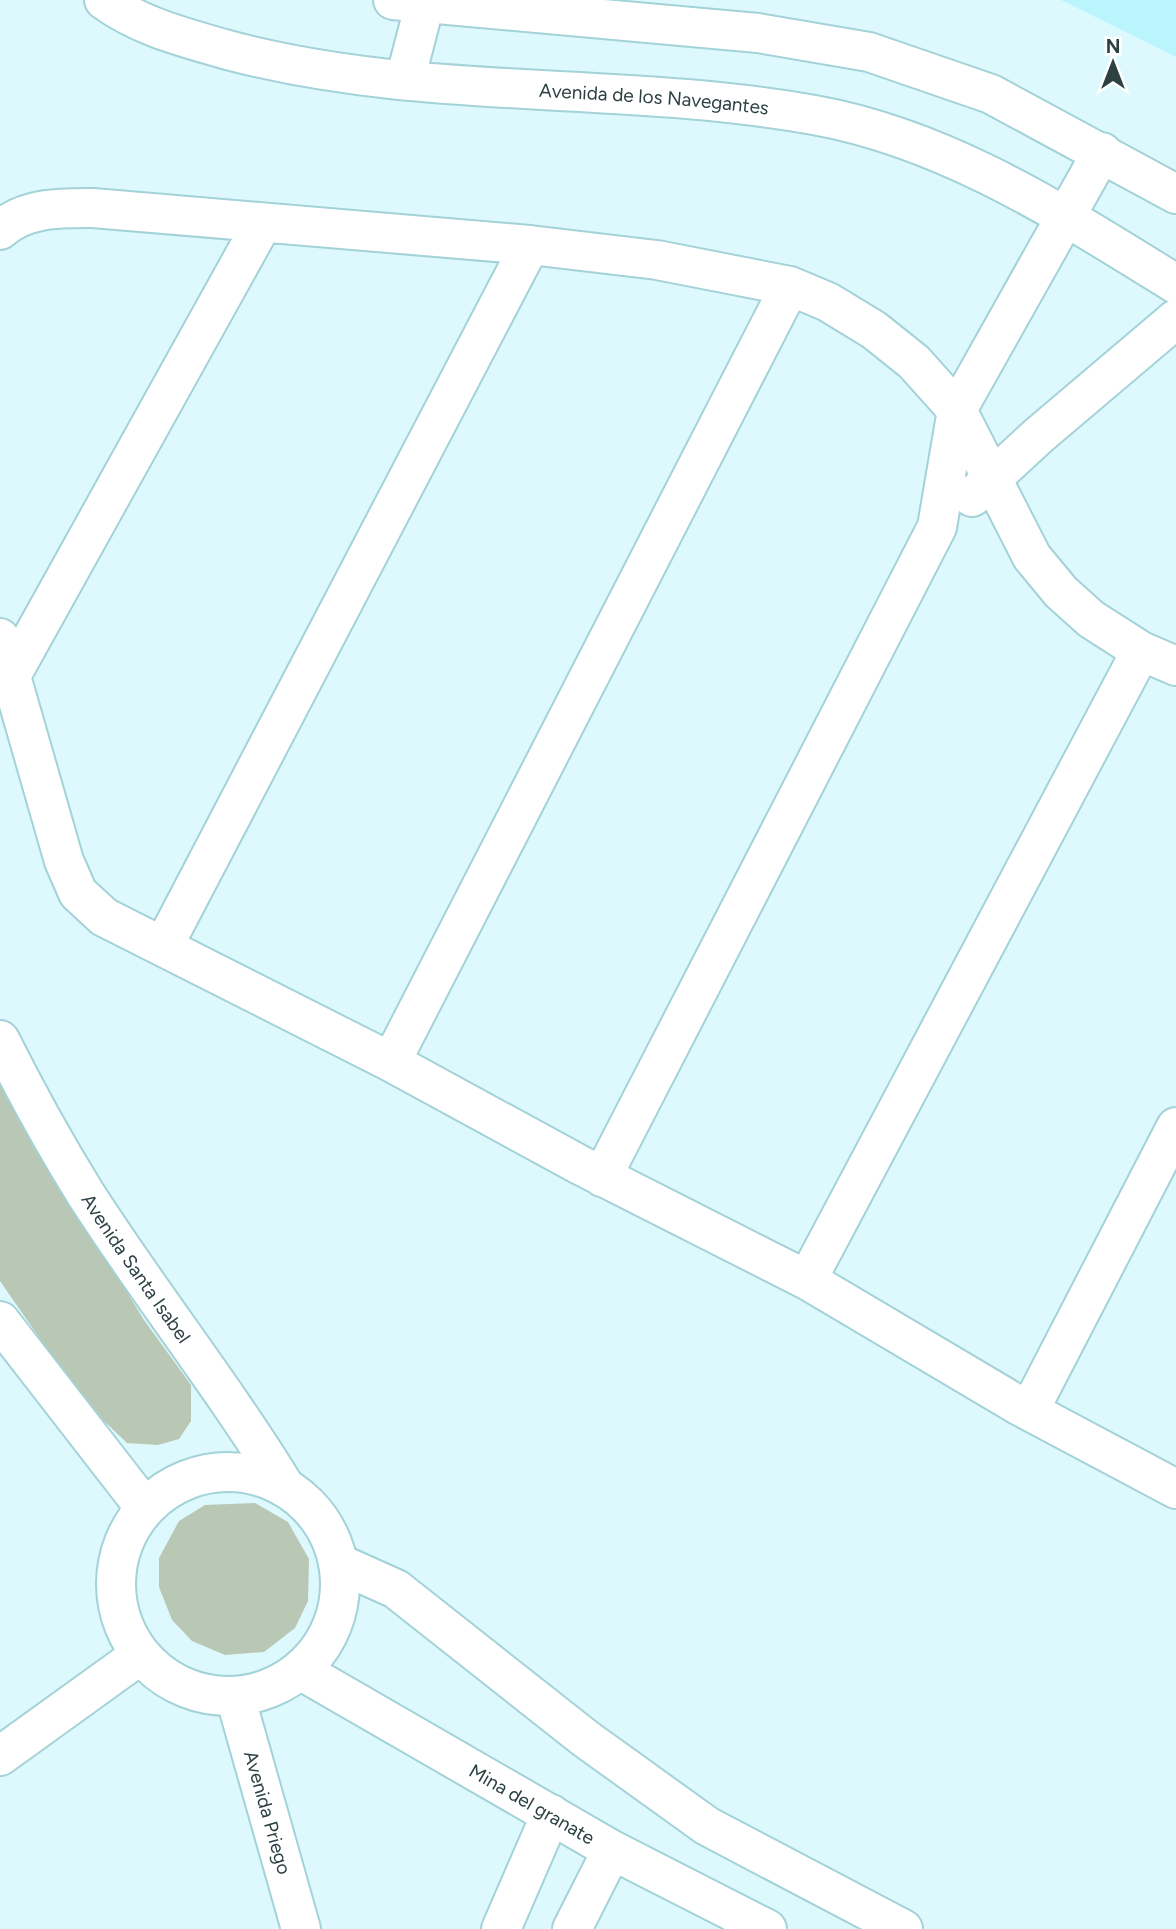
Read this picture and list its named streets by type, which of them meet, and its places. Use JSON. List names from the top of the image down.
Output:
{
  "streets": {
    "street": [
      "Avenida de los Navegantes",
      "Avenida Santa Isabel",
      "Mina del granate",
      "Avenida Priego"
    ]
  },
  "crossings": [
    ["Avenida Santa Isabel", "Mina del granate"],
    ["Avenida Santa Isabel", "Avenida Priego"],
    ["Mina del granate", "Avenida Priego"]
  ],
  "north": "top"
}
